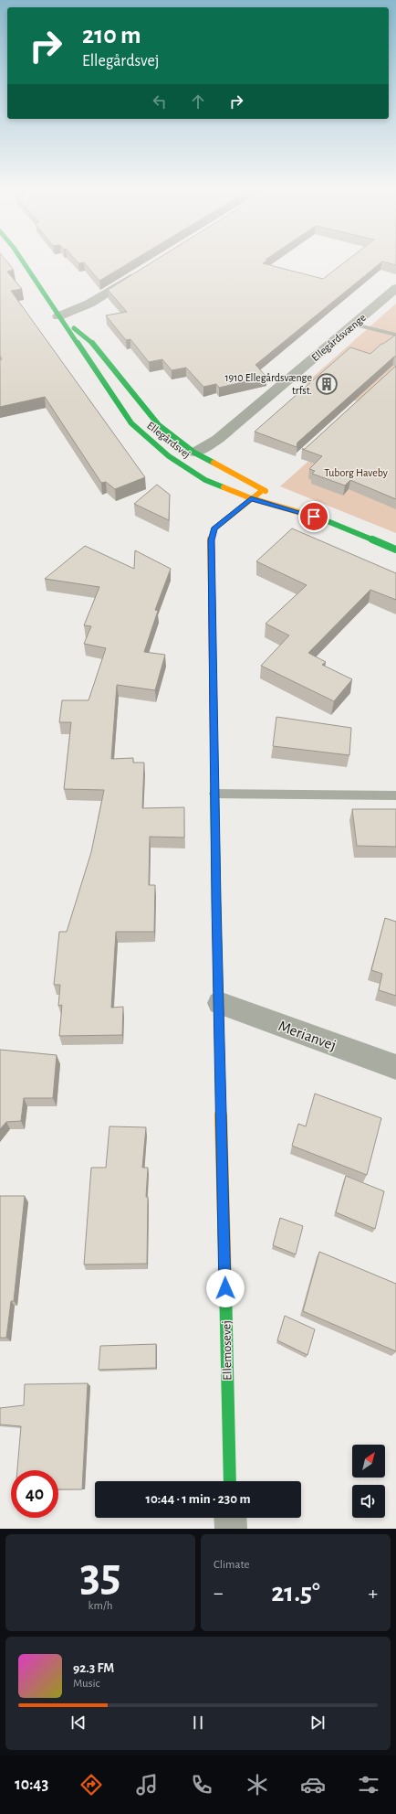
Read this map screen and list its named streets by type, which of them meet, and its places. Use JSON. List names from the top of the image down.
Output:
{
  "streets": {
    "street": [
      "Ellegårdsvænge",
      "Ellegårdsvej",
      "Merianvej",
      "Ellemosevej"
    ]
  },
  "crossings": [
    ["Ellegårdsvænge", "Ellegårdsvej"],
    ["Ellegårdsvej", "Ellemosevej"],
    ["Merianvej", "Ellemosevej"]
  ],
  "parks": ["Tuborg Haveby"],
  "places": {
    "building": ["1910 Ellegårdsvænge trfst."]
  },
  "north": "top right",
  "page": {
    "turn": ["210 m", "Ellegårdsvej"],
    "limit": "40",
    "trip": "10:44 · 1 min · 230 m",
    "tile": [
      ["35", "km/h"],
      "Climate"
    ],
    "heat": ["−", "21.5°", "+"],
    "song": ["92.3 FM", "Music"],
    "tabs": "10:43"
  }
}
